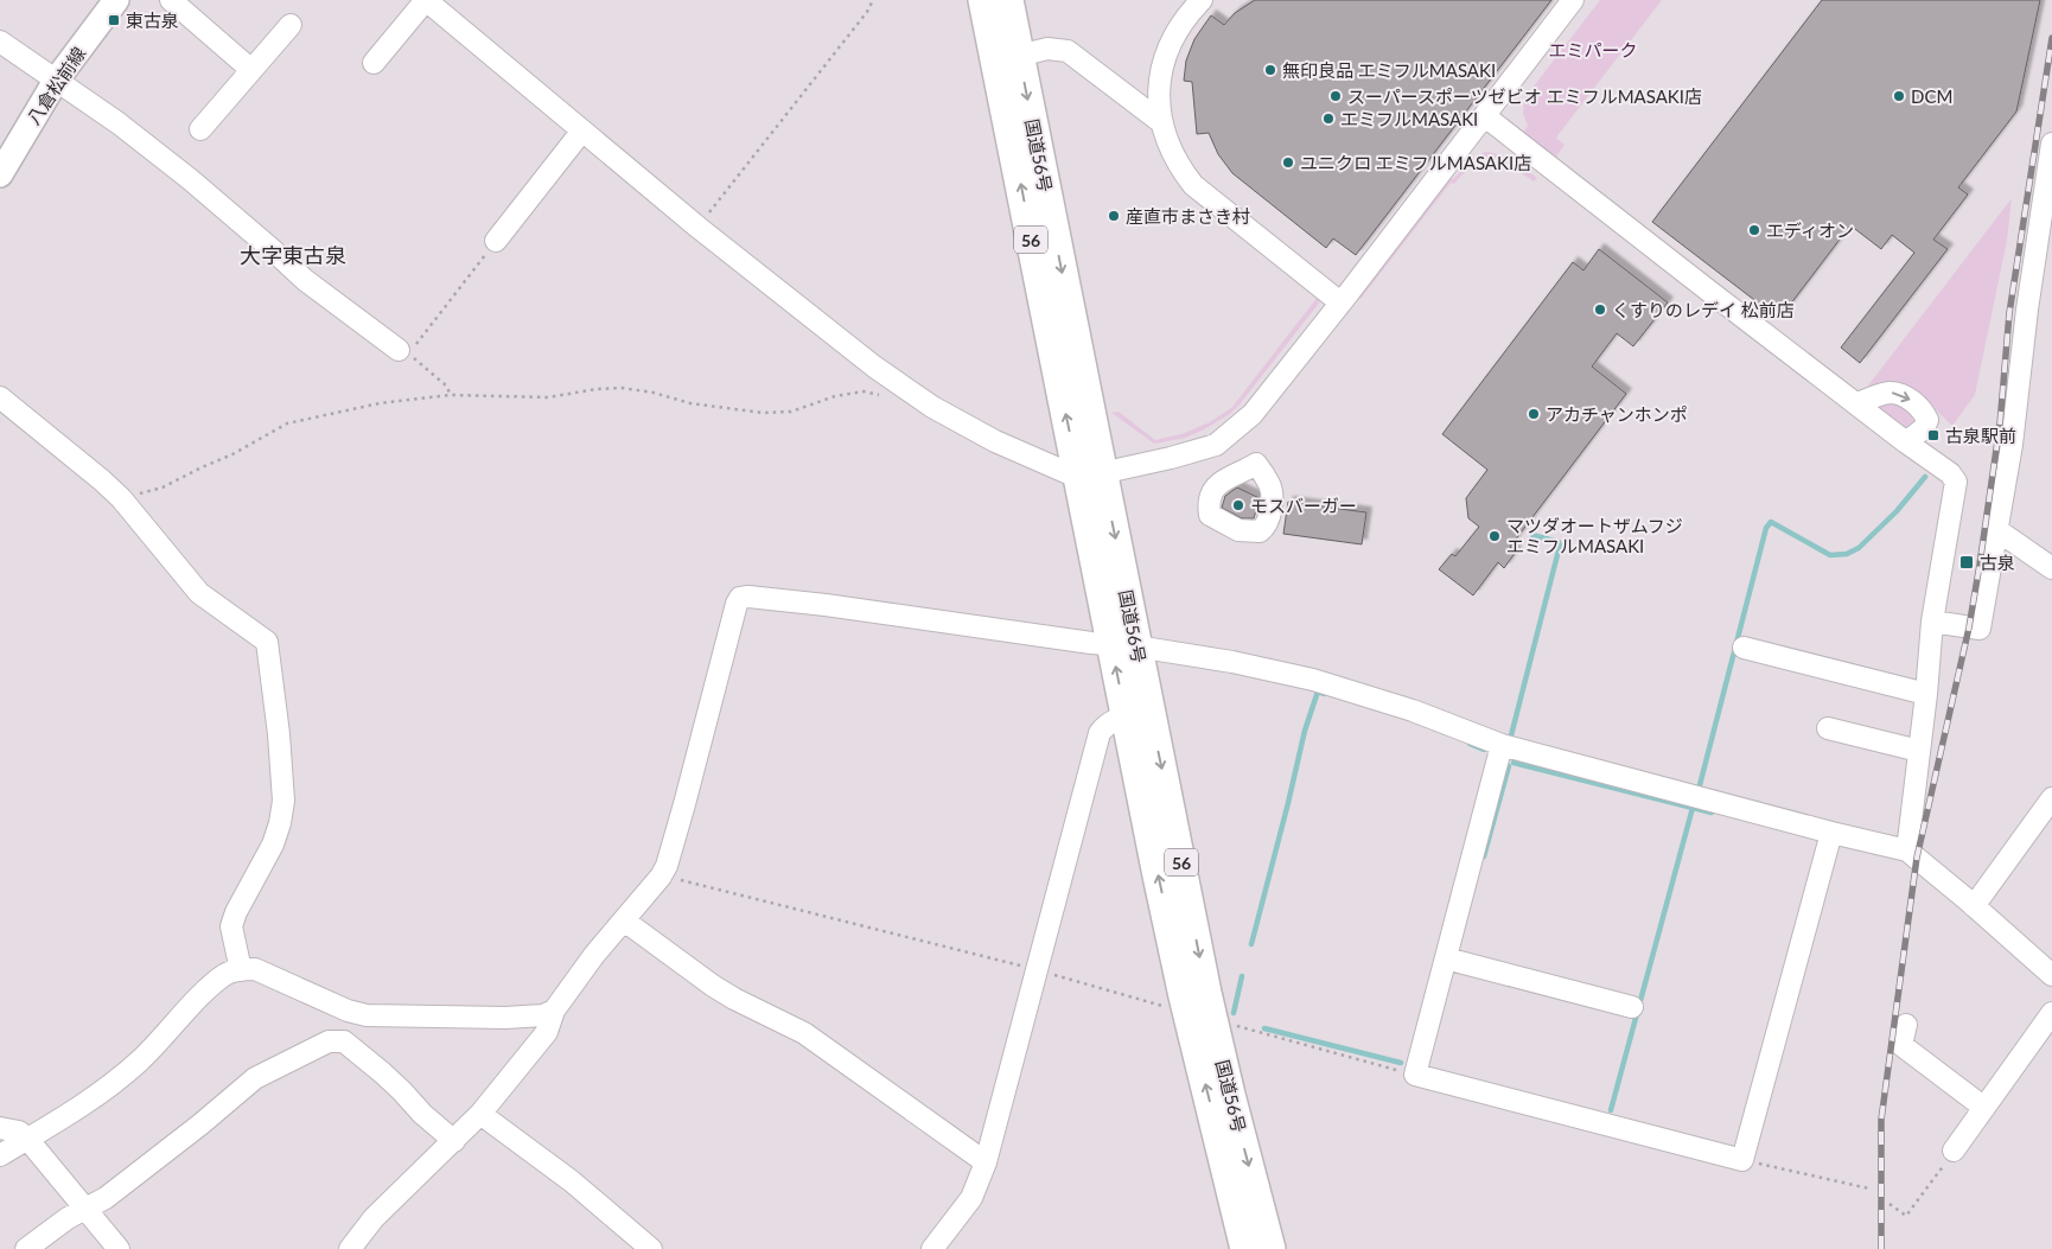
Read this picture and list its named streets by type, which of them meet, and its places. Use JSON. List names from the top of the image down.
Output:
{
  "streets": {
    "highway": ["国道56号", "56"],
    "main road": ["八倉松前線"]
  },
  "districts": ["大字東古泉"],
  "parks": ["エミパーク"],
  "places": {
    "transit": ["東古泉", "古泉駅前", "古泉"],
    "other": [
      "無印良品 エミフルMASAKI",
      "スーパースポーツゼビオ エミフルMASAKI店",
      "DCM",
      "エミフルMASAKI",
      "ユニクロ エミフルMASAKI店",
      "産直市まさき村",
      "エディオン",
      "くすりのレデイ 松前店",
      "アカチャンホンポ",
      "モスバーガー",
      "マツダオートザムフジ エミフルMASAKI"
    ]
  }
}
